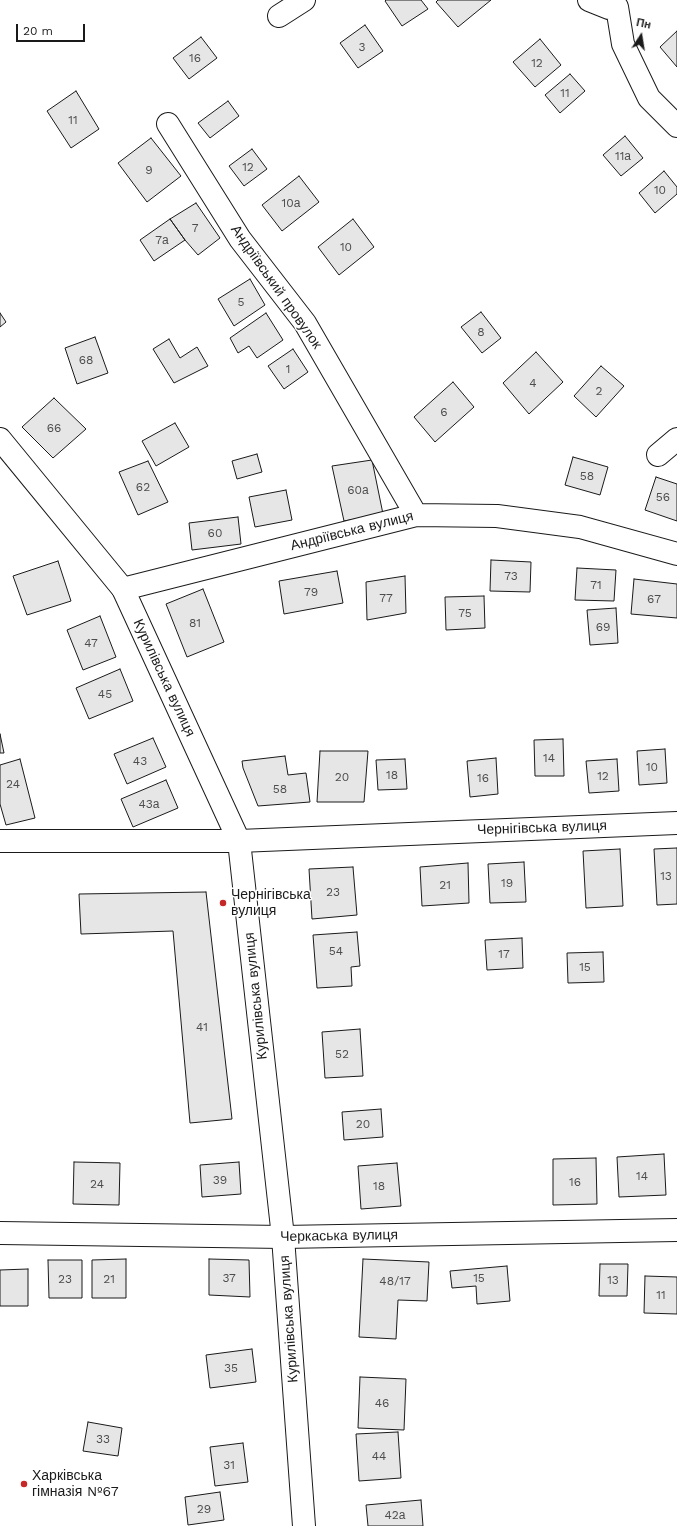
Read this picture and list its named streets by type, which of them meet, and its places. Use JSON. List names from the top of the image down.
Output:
{
  "streets": {
    "street": [
      "Андріївський провулок",
      "Андріївська вулиця",
      "Курилівська вулиця",
      "Чернігівська вулиця",
      "Черкаська вулиця"
    ]
  },
  "crossings": [
    ["Андріївський провулок", "Андріївська вулиця"],
    ["Андріївська вулиця", "Курилівська вулиця"],
    ["Курилівська вулиця", "Чернігівська вулиця"],
    ["Курилівська вулиця", "Черкаська вулиця"]
  ],
  "places": ["Чернігівська вулиця", "Харківська гімназія №67"],
  "house_numbers": [
    "3",
    "16",
    "12",
    "11",
    "11",
    "11а",
    "12",
    "9",
    "10",
    "10а",
    "7",
    "7а",
    "10",
    "5",
    "8",
    "68",
    "1",
    "4",
    "2",
    "6",
    "66",
    "58",
    "62",
    "60а",
    "56",
    "60",
    "73",
    "71",
    "79",
    "77",
    "67",
    "75",
    "81",
    "69",
    "47",
    "45",
    "14",
    "43",
    "10",
    "18",
    "12",
    "20",
    "16",
    "24",
    "58",
    "43а",
    "13",
    "19",
    "21",
    "23",
    "54",
    "17",
    "15",
    "41",
    "52",
    "20",
    "14",
    "39",
    "16",
    "24",
    "18",
    "37",
    "15",
    "23",
    "21",
    "13",
    "48/17",
    "11",
    "35",
    "46",
    "33",
    "44",
    "31",
    "29",
    "42а"
  ],
  "scale_bar": "20 m",
  "north": "top"
}
